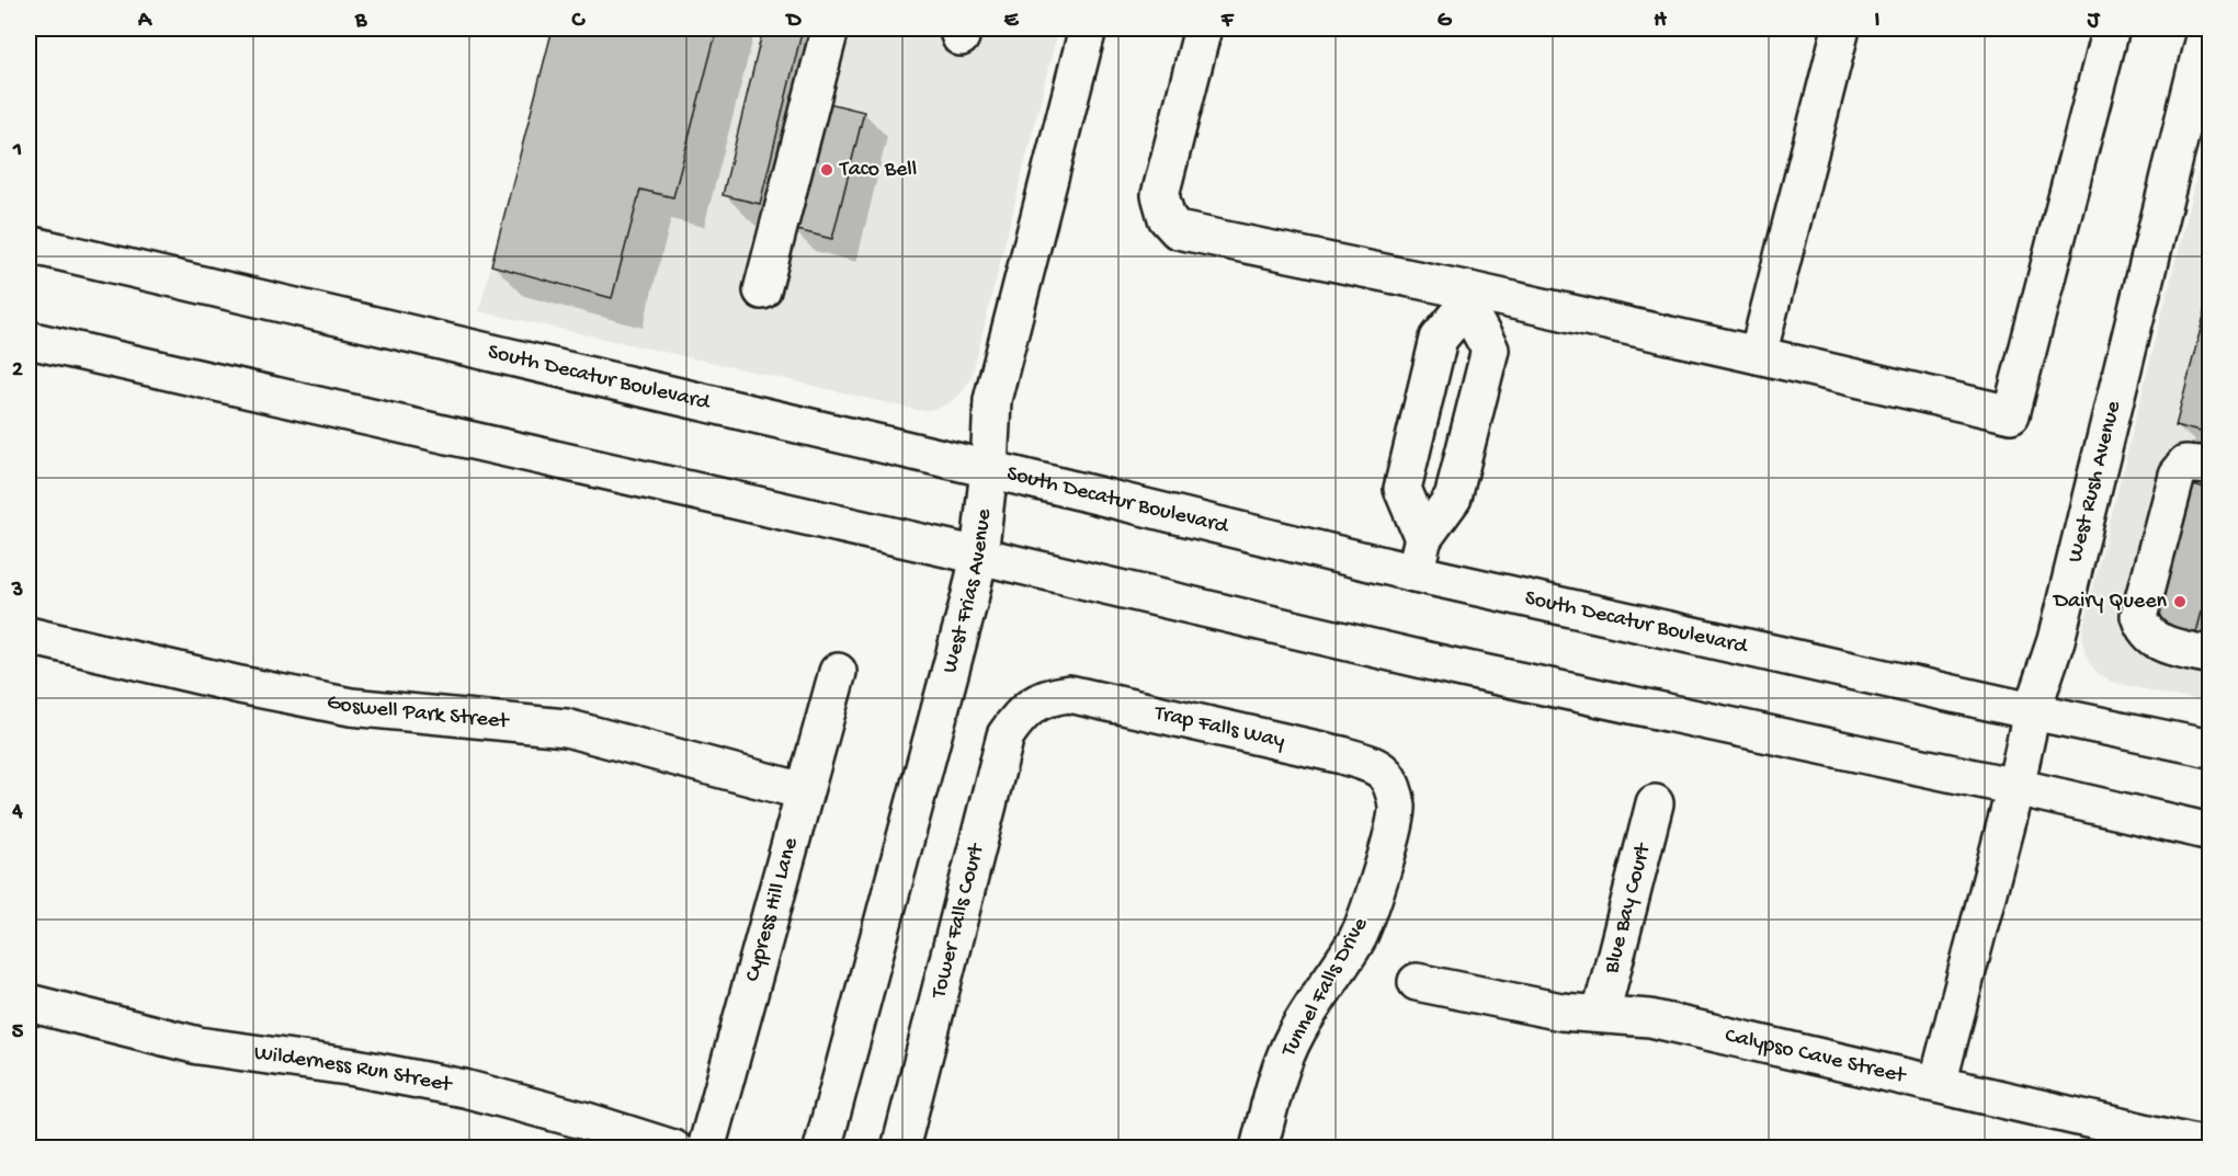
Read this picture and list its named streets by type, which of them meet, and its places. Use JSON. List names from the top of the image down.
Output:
{
  "streets": {
    "street": [
      "South Decatur Boulevard",
      "West Rush Avenue",
      "West Frias Avenue",
      "Goswell Park Street",
      "Trap Falls Way",
      "Blue Bay Court",
      "Cypress Hill Lane",
      "Tower Falls Court",
      "Tunnel Falls Drive",
      "Calypso Cave Street",
      "Wilderness Run Street"
    ]
  },
  "crossings": [
    ["South Decatur Boulevard", "West Rush Avenue"],
    ["South Decatur Boulevard", "West Frias Avenue"],
    ["West Rush Avenue", "Calypso Cave Street"],
    ["Goswell Park Street", "Cypress Hill Lane"],
    ["Trap Falls Way", "Tower Falls Court"],
    ["Trap Falls Way", "Tunnel Falls Drive"],
    ["Blue Bay Court", "Calypso Cave Street"]
  ],
  "places": ["Taco Bell", "Dairy Queen"],
  "grid": {
    "columns": [
      "A",
      "B",
      "C",
      "D",
      "E",
      "F",
      "G",
      "H",
      "I",
      "J"
    ],
    "rows": [
      "1",
      "2",
      "3",
      "4",
      "5"
    ]
  }
}
